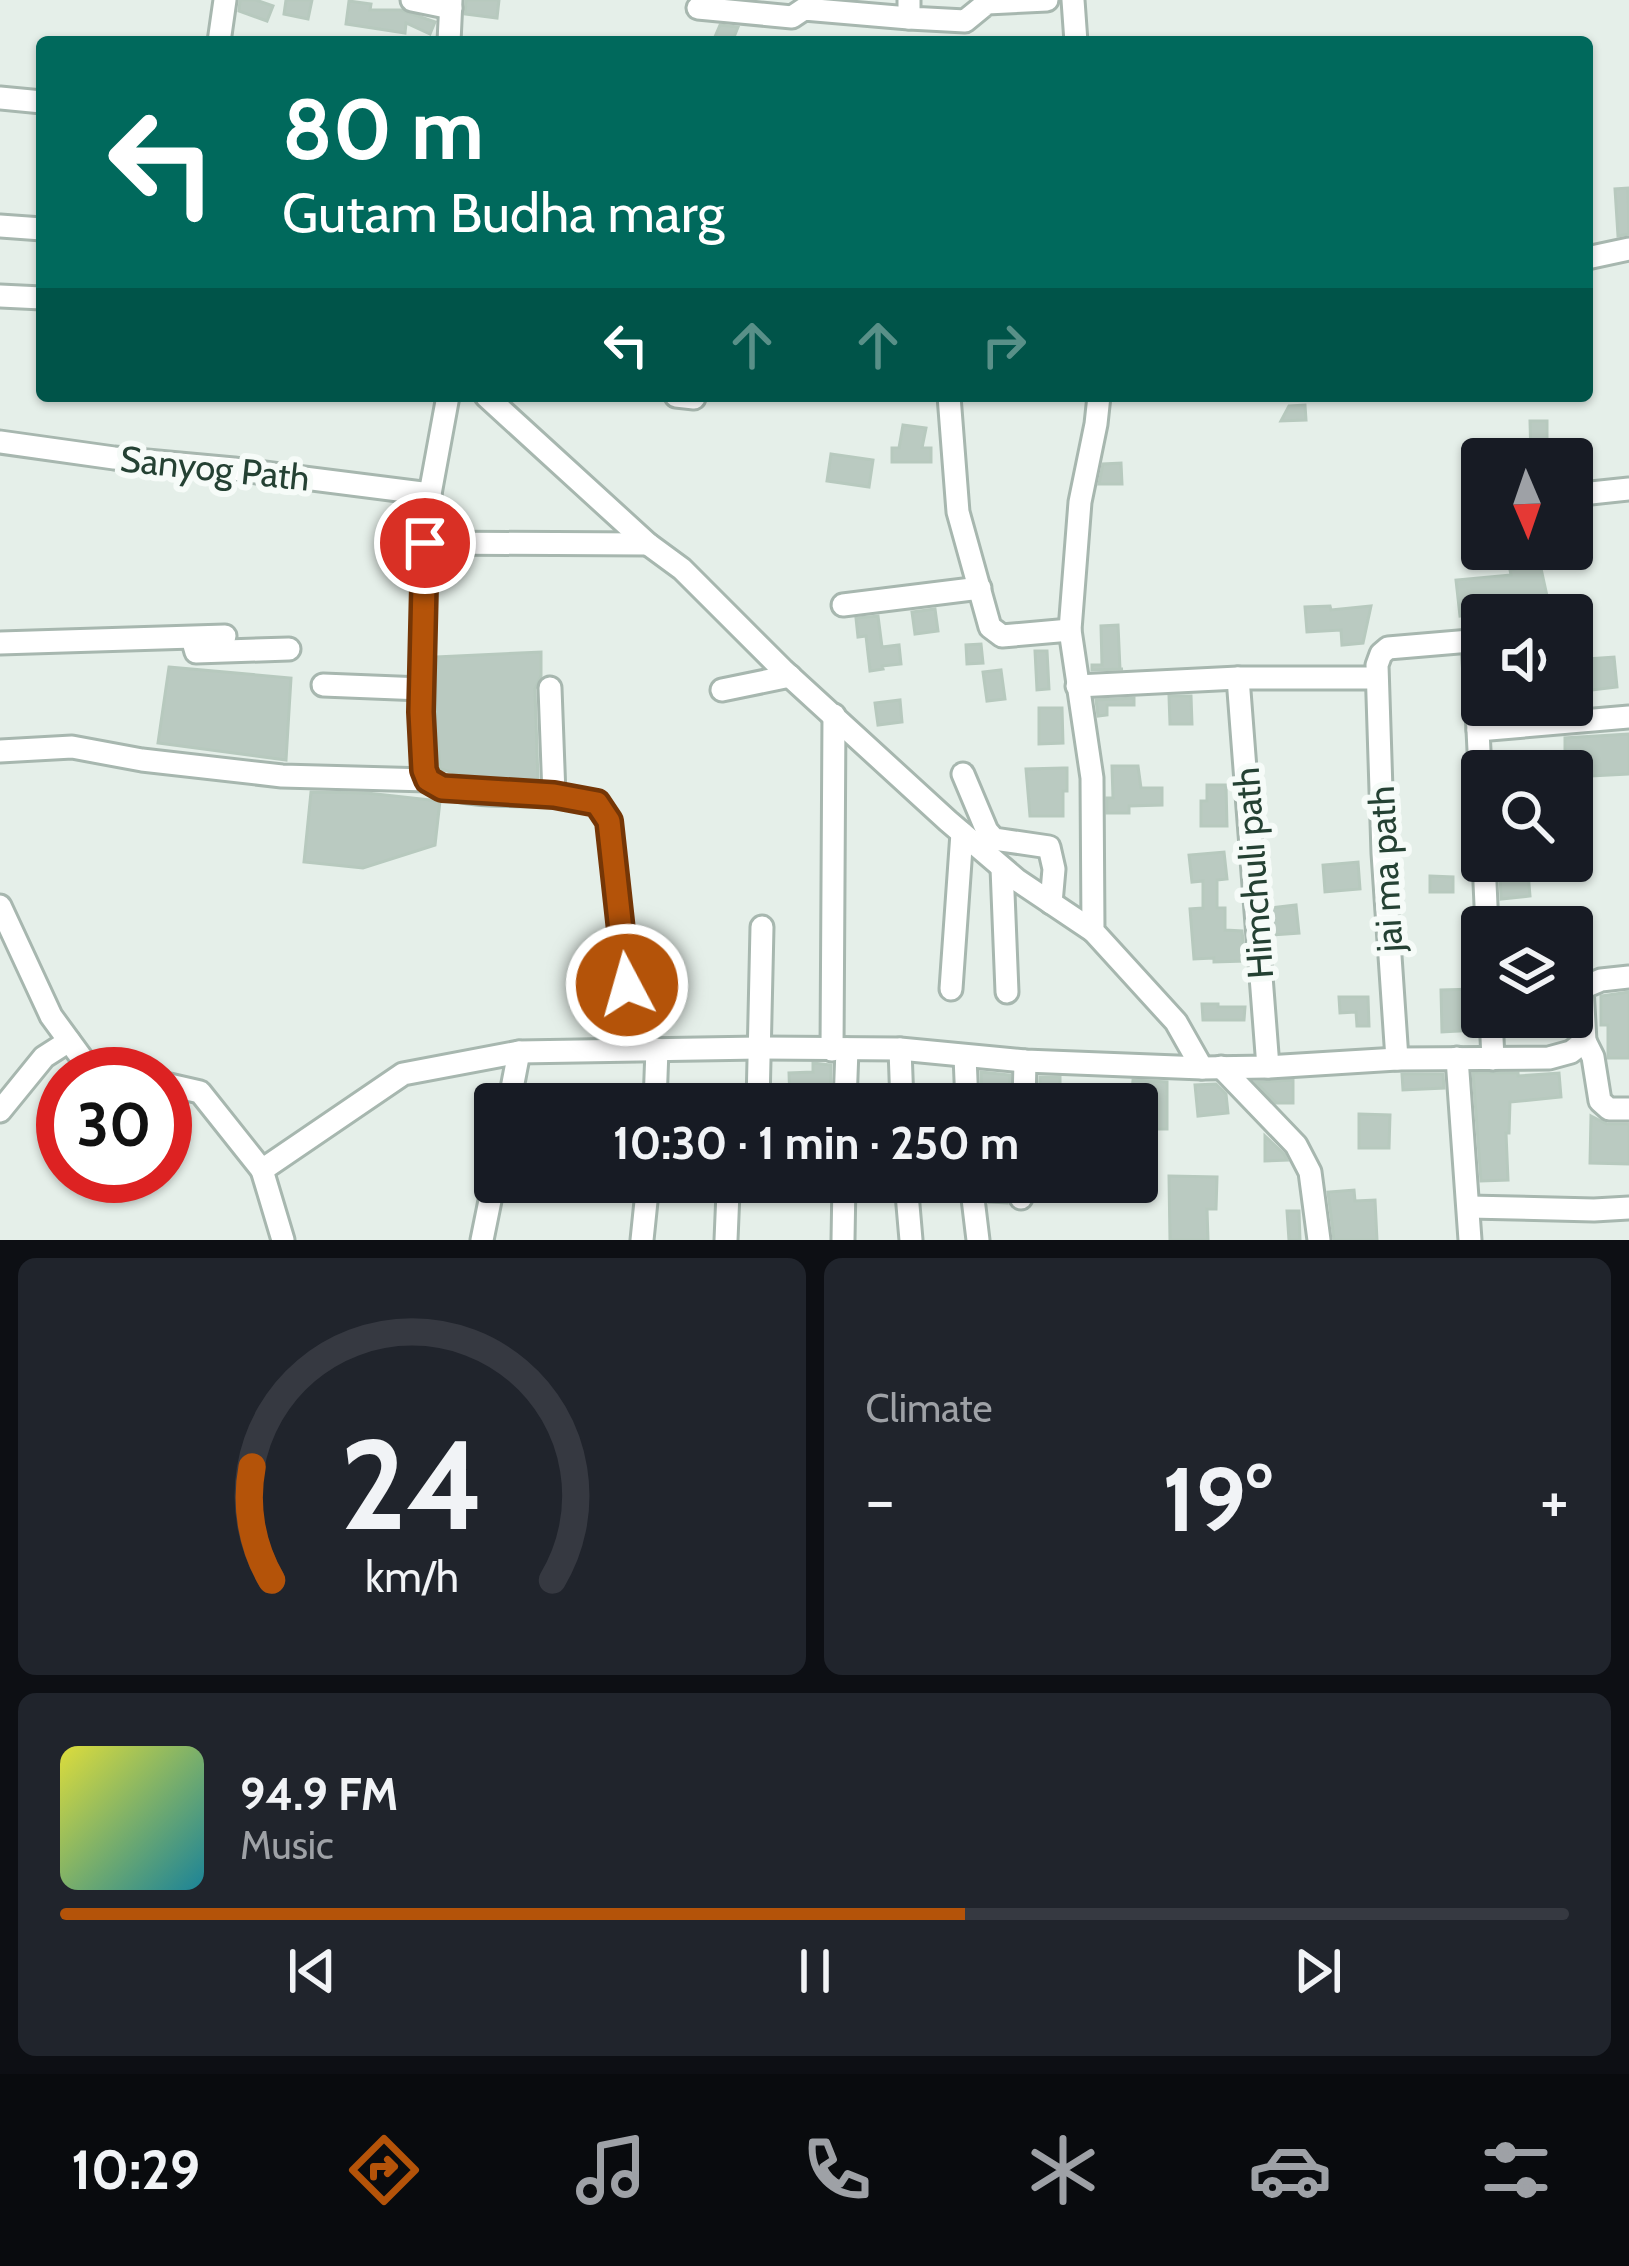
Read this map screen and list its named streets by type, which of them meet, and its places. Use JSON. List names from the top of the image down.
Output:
{
  "streets": {
    "street": ["Sanyog Path", "jai ma path", "Himchuli path"]
  },
  "north": "bottom",
  "page": {
    "turn": ["80 m", "Gutam Budha marg"],
    "limit": "30",
    "trip": "10:30 · 1 min · 250 m",
    "tile": "Climate",
    "heat": ["−", "19°", "+"],
    "song": ["94.9 FM", "Music"],
    "tabs": "10:29",
    "gauge": ["24", "km/h"]
  }
}
